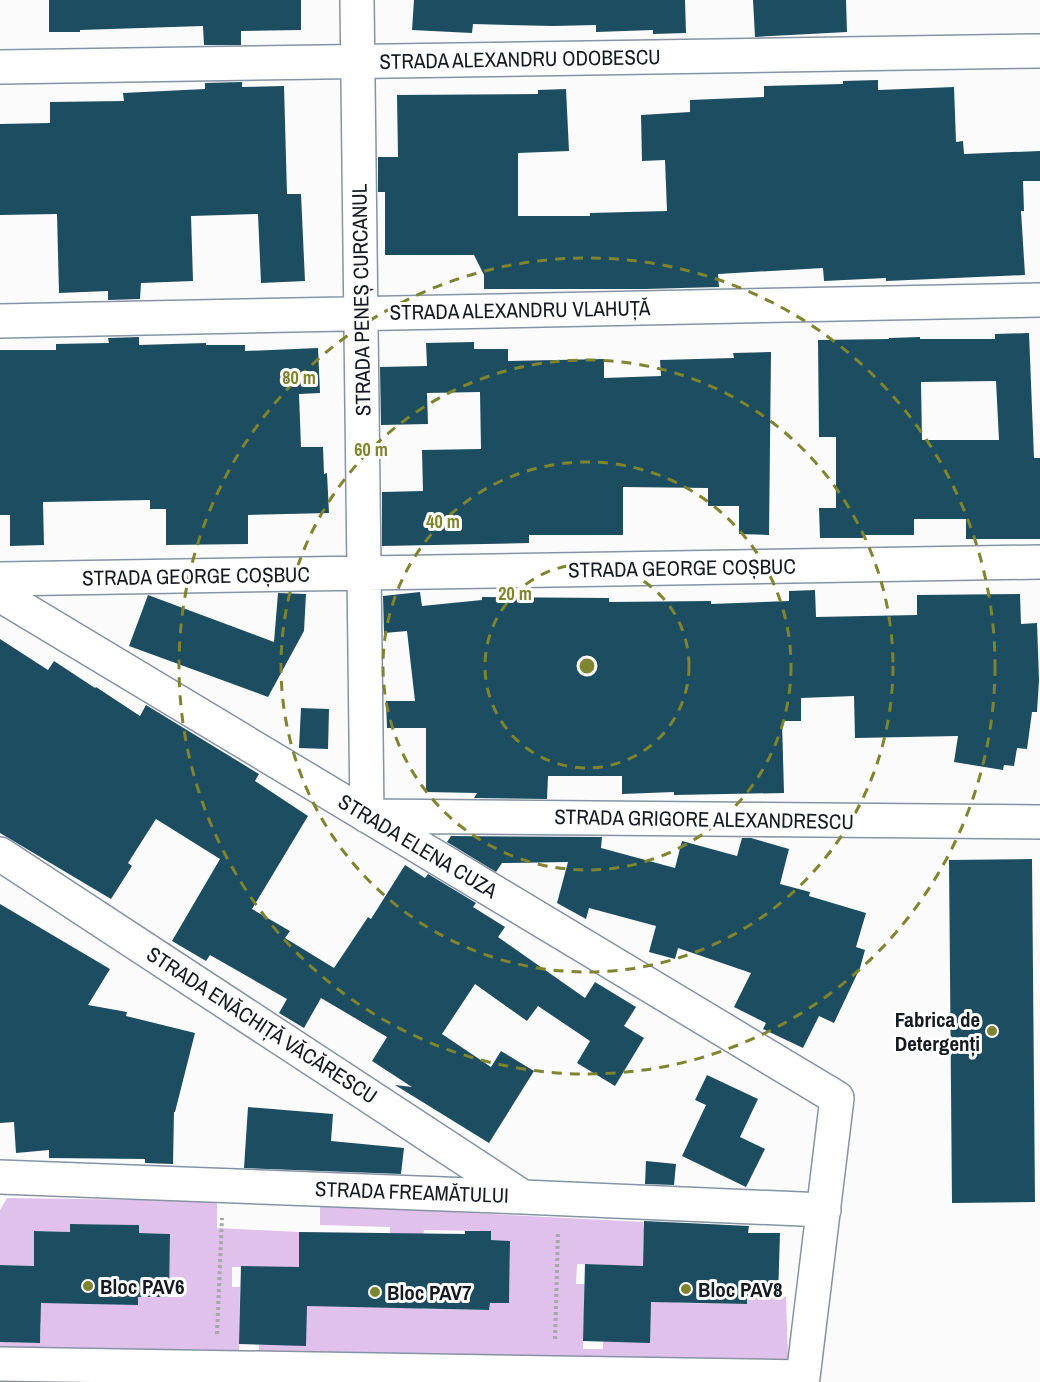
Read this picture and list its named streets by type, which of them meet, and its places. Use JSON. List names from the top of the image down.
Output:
{
  "streets": {
    "street": [
      "STRADA ALEXANDRU ODOBESCU",
      "STRADA PENEȘ CURCANUL",
      "STRADA ALEXANDRU VLAHUȚĂ",
      "STRADA GEORGE COȘBUC",
      "STRADA GRIGORE ALEXANDRESCU",
      "STRADA ELENA CUZA",
      "STRADA ENĂCHIȚĂ VĂCĂRESCU",
      "STRADA FREAMĂTULUI"
    ]
  },
  "crossings": [
    ["STRADA ALEXANDRU ODOBESCU", "STRADA PENEȘ CURCANUL"],
    ["STRADA PENEȘ CURCANUL", "STRADA ALEXANDRU VLAHUȚĂ"],
    ["STRADA PENEȘ CURCANUL", "STRADA GEORGE COȘBUC"],
    ["STRADA PENEȘ CURCANUL", "STRADA GRIGORE ALEXANDRESCU"],
    ["STRADA PENEȘ CURCANUL", "STRADA ELENA CUZA"],
    ["STRADA GRIGORE ALEXANDRESCU", "STRADA ELENA CUZA"],
    ["STRADA ELENA CUZA", "STRADA FREAMĂTULUI"],
    ["STRADA ENĂCHIȚĂ VĂCĂRESCU", "STRADA FREAMĂTULUI"]
  ],
  "places": [
    "Fabrica de Detergenți",
    "Bloc PAV6",
    "Bloc PAV8",
    "Bloc PAV7"
  ],
  "rings": [
    "80 m",
    "60 m",
    "40 m",
    "20 m"
  ]
}
